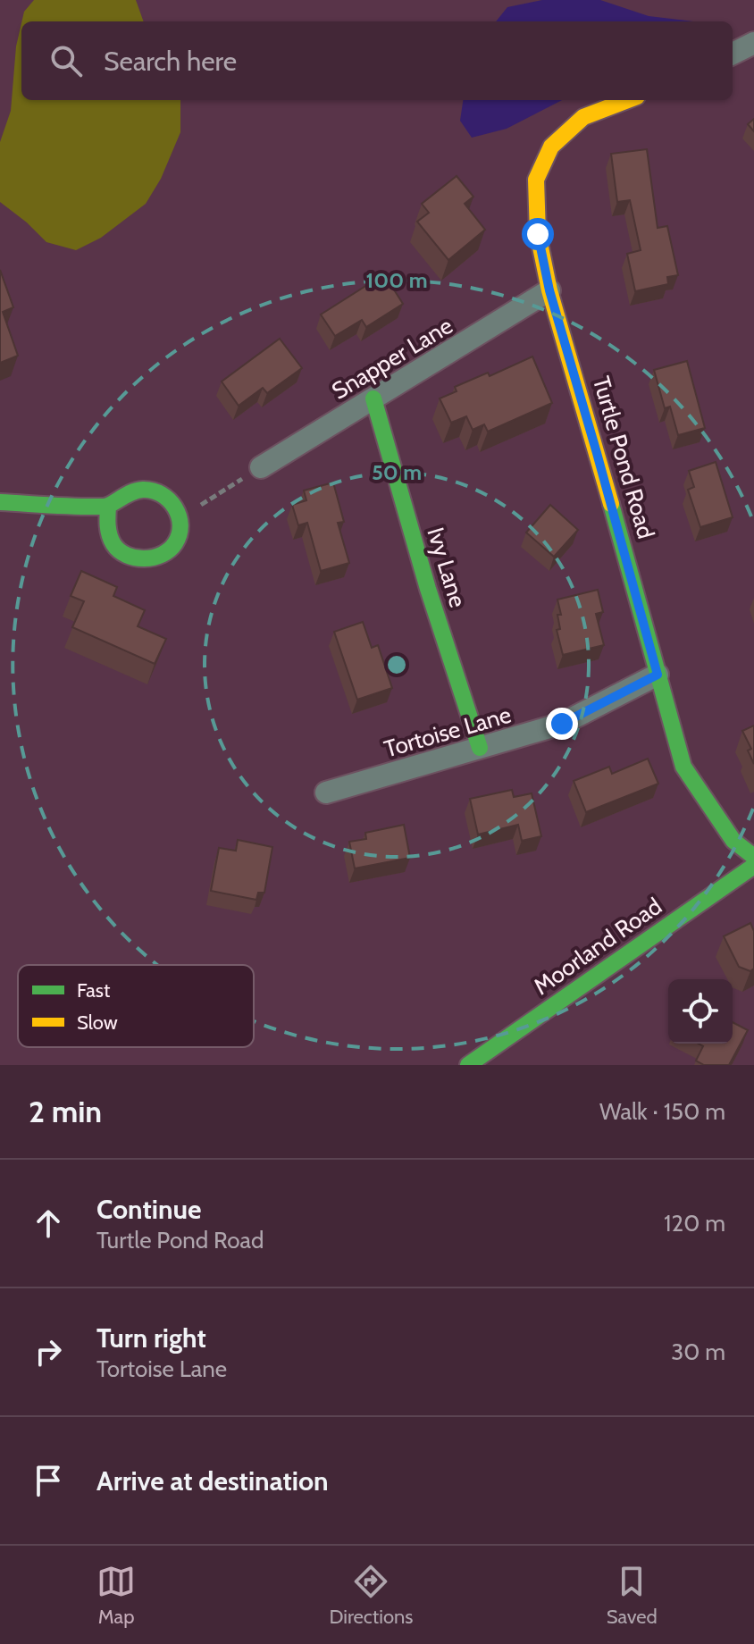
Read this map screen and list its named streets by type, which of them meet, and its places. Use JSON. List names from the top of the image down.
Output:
{
  "streets": {
    "street": [
      "Snapper Lane",
      "Turtle Pond Road",
      "Ivy Lane",
      "Tortoise Lane",
      "Moorland Road"
    ]
  },
  "crossings": [
    ["Snapper Lane", "Turtle Pond Road"],
    ["Snapper Lane", "Ivy Lane"],
    ["Turtle Pond Road", "Tortoise Lane"],
    ["Ivy Lane", "Tortoise Lane"]
  ],
  "legend": ["Fast", "Slow"],
  "page": {
    "search": "Search here",
    "heading": ["2 min", "Walk · 150 m"],
    "list": [
      ["Continue", "Turtle Pond Road", "120 m"],
      ["Turn right", "Tortoise Lane", "30 m"],
      "Arrive at destination"
    ],
    "nav": ["Map", "Directions", "Saved"]
  },
  "rings": ["100 m", "50 m"]
}
